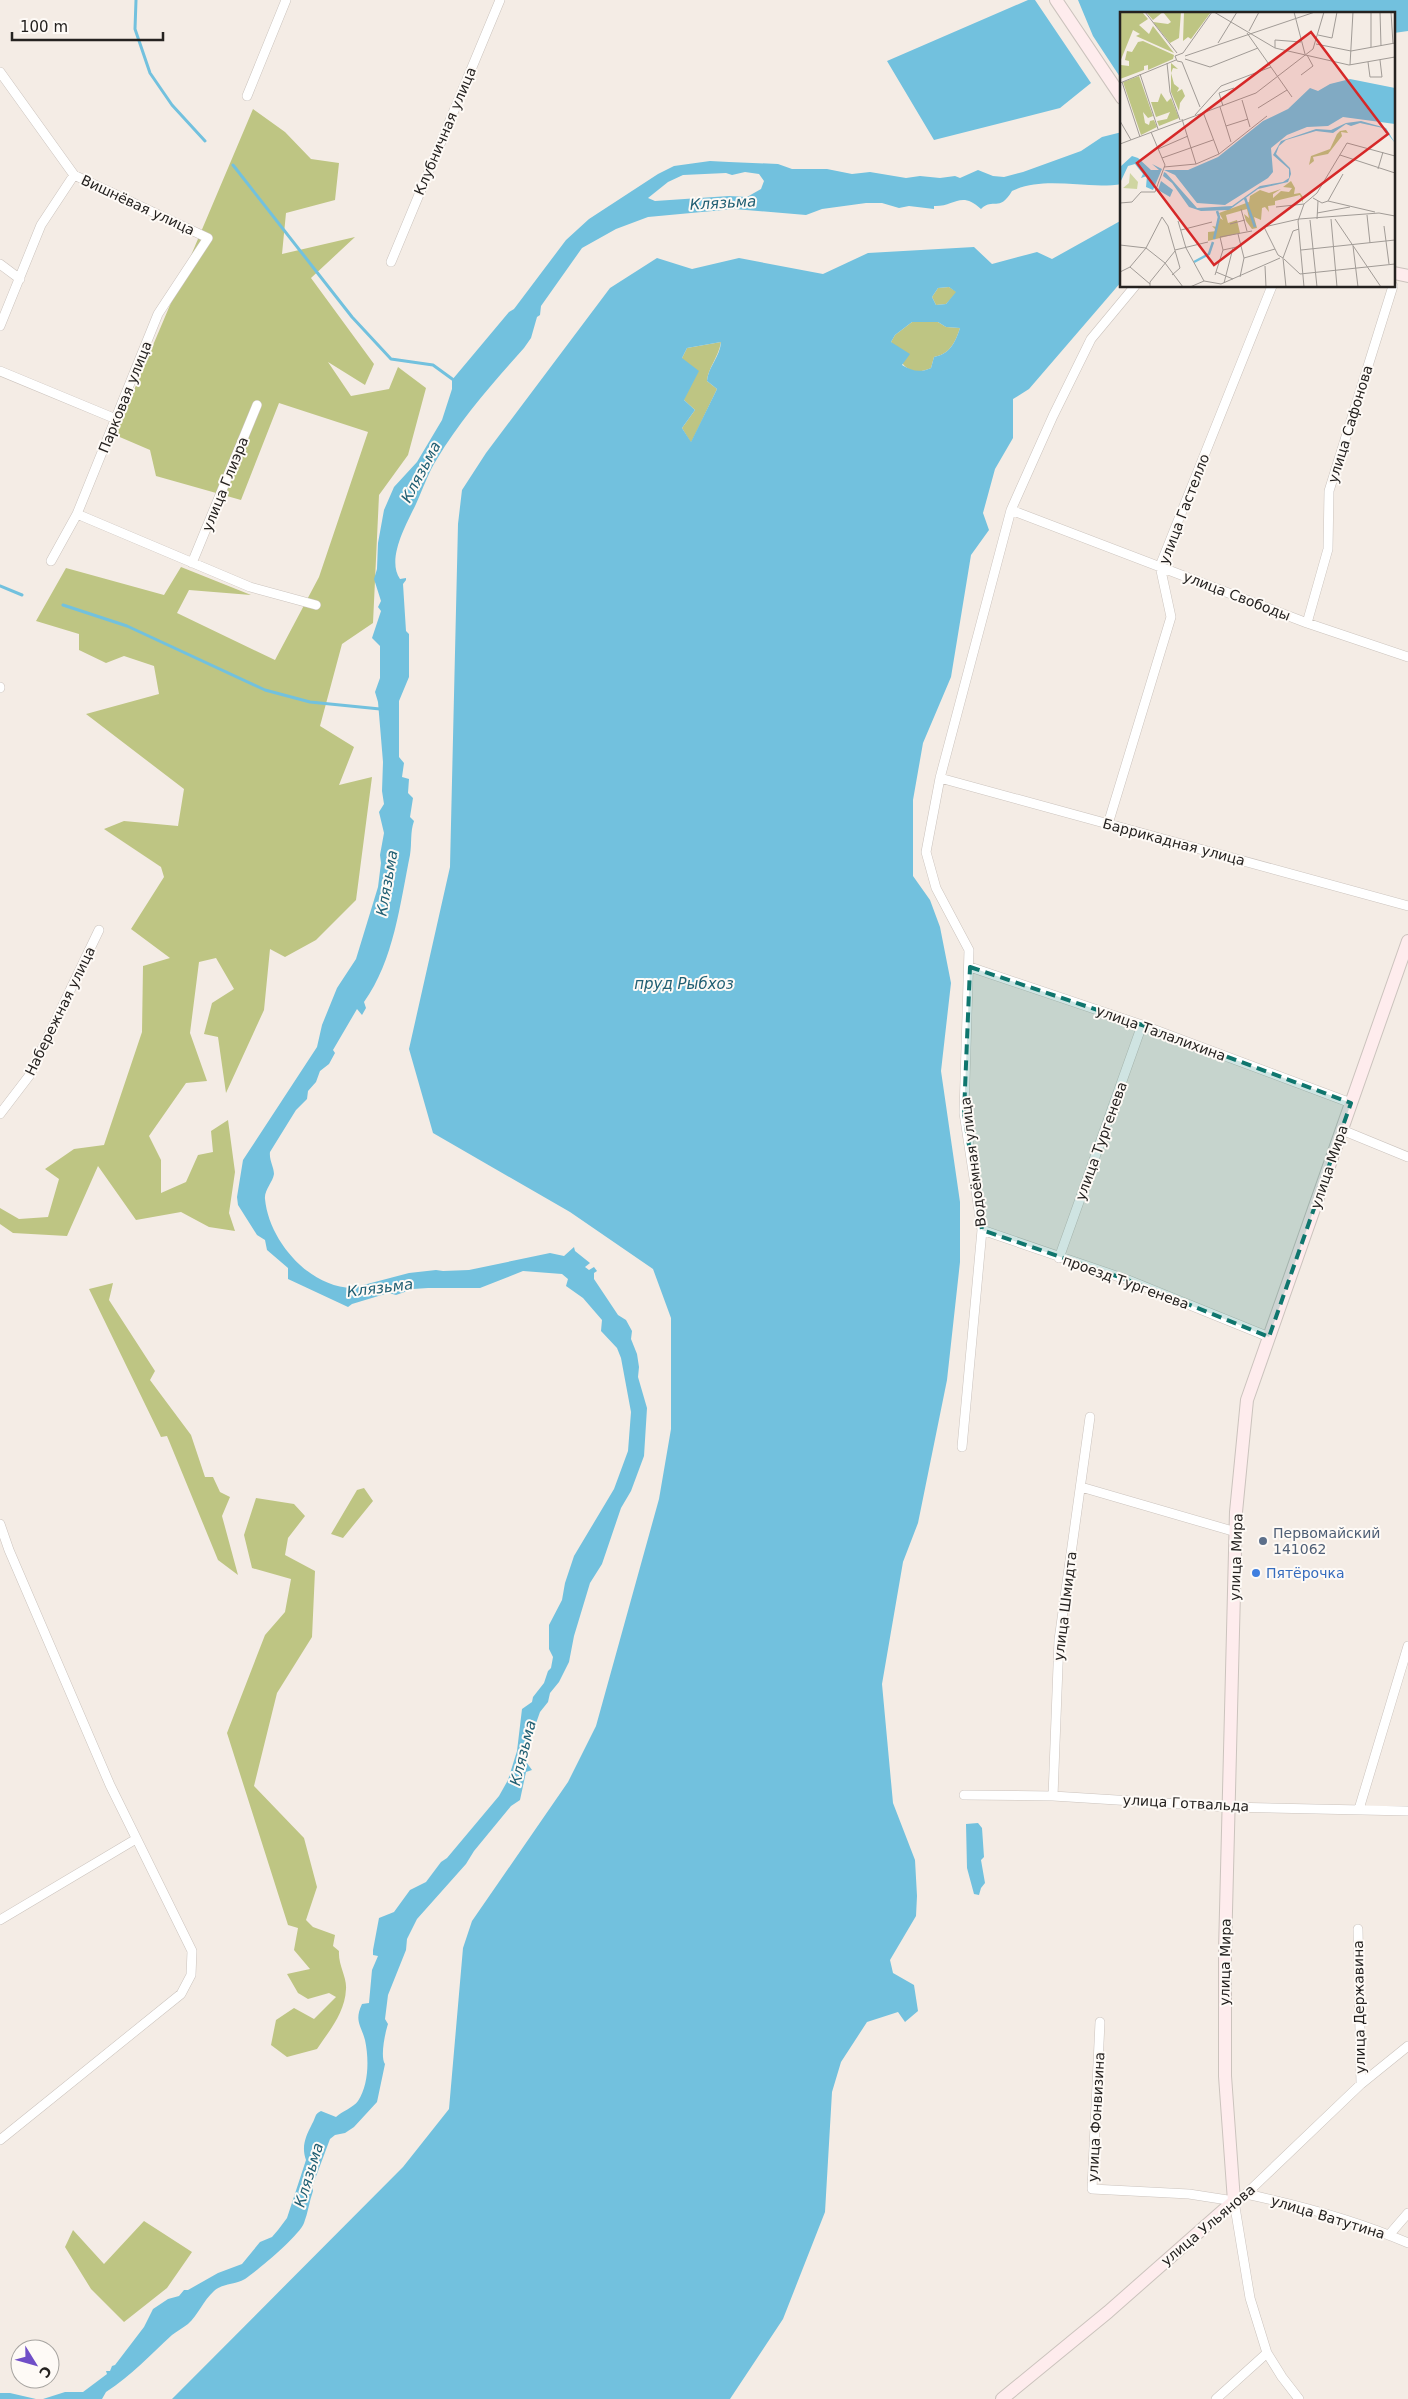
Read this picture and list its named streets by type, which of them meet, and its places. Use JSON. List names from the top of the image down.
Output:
{
  "streets": {
    "street": [
      "Клубничная улица",
      "Вишнёвая улица",
      "Парковая улица",
      "улица Сафонова",
      "улица Глиэра",
      "улица Гастелло",
      "улица Свободы",
      "Баррикадная улица",
      "Набережная улица",
      "улица Талалихина",
      "улица Тургенева",
      "Водоёмная улица",
      "улица Мира",
      "проезд Тургенева",
      "улица Шмидта",
      "улица Готвальда",
      "улица Державина",
      "улица Фонвизина",
      "улица Ватутина",
      "улица Ульянова"
    ]
  },
  "crossings": [
    ["Вишнёвая улица", "Парковая улица"],
    ["улица Сафонова", "улица Свободы"],
    ["улица Гастелло", "улица Свободы"],
    ["улица Гастелло", "Баррикадная улица"],
    ["улица Свободы", "Водоёмная улица"],
    ["Баррикадная улица", "Водоёмная улица"],
    ["улица Талалихина", "улица Тургенева"],
    ["улица Талалихина", "Водоёмная улица"],
    ["улица Талалихина", "улица Мира"],
    ["улица Тургенева", "проезд Тургенева"],
    ["Водоёмная улица", "проезд Тургенева"],
    ["улица Мира", "проезд Тургенева"],
    ["улица Мира", "улица Готвальда"],
    ["улица Мира", "улица Фонвизина"],
    ["улица Мира", "улица Ульянова"],
    ["улица Шмидта", "улица Готвальда"],
    ["улица Державина", "улица Ульянова"],
    ["улица Фонвизина", "улица Ульянова"],
    ["улица Ватутина", "улица Ульянова"]
  ],
  "water": ["Клязьма", "пруд Рыбхоз"],
  "places": ["Первомайский 141062", "Пятёрочка"],
  "scale_bar": "100 m",
  "north": "bottom right"
}
